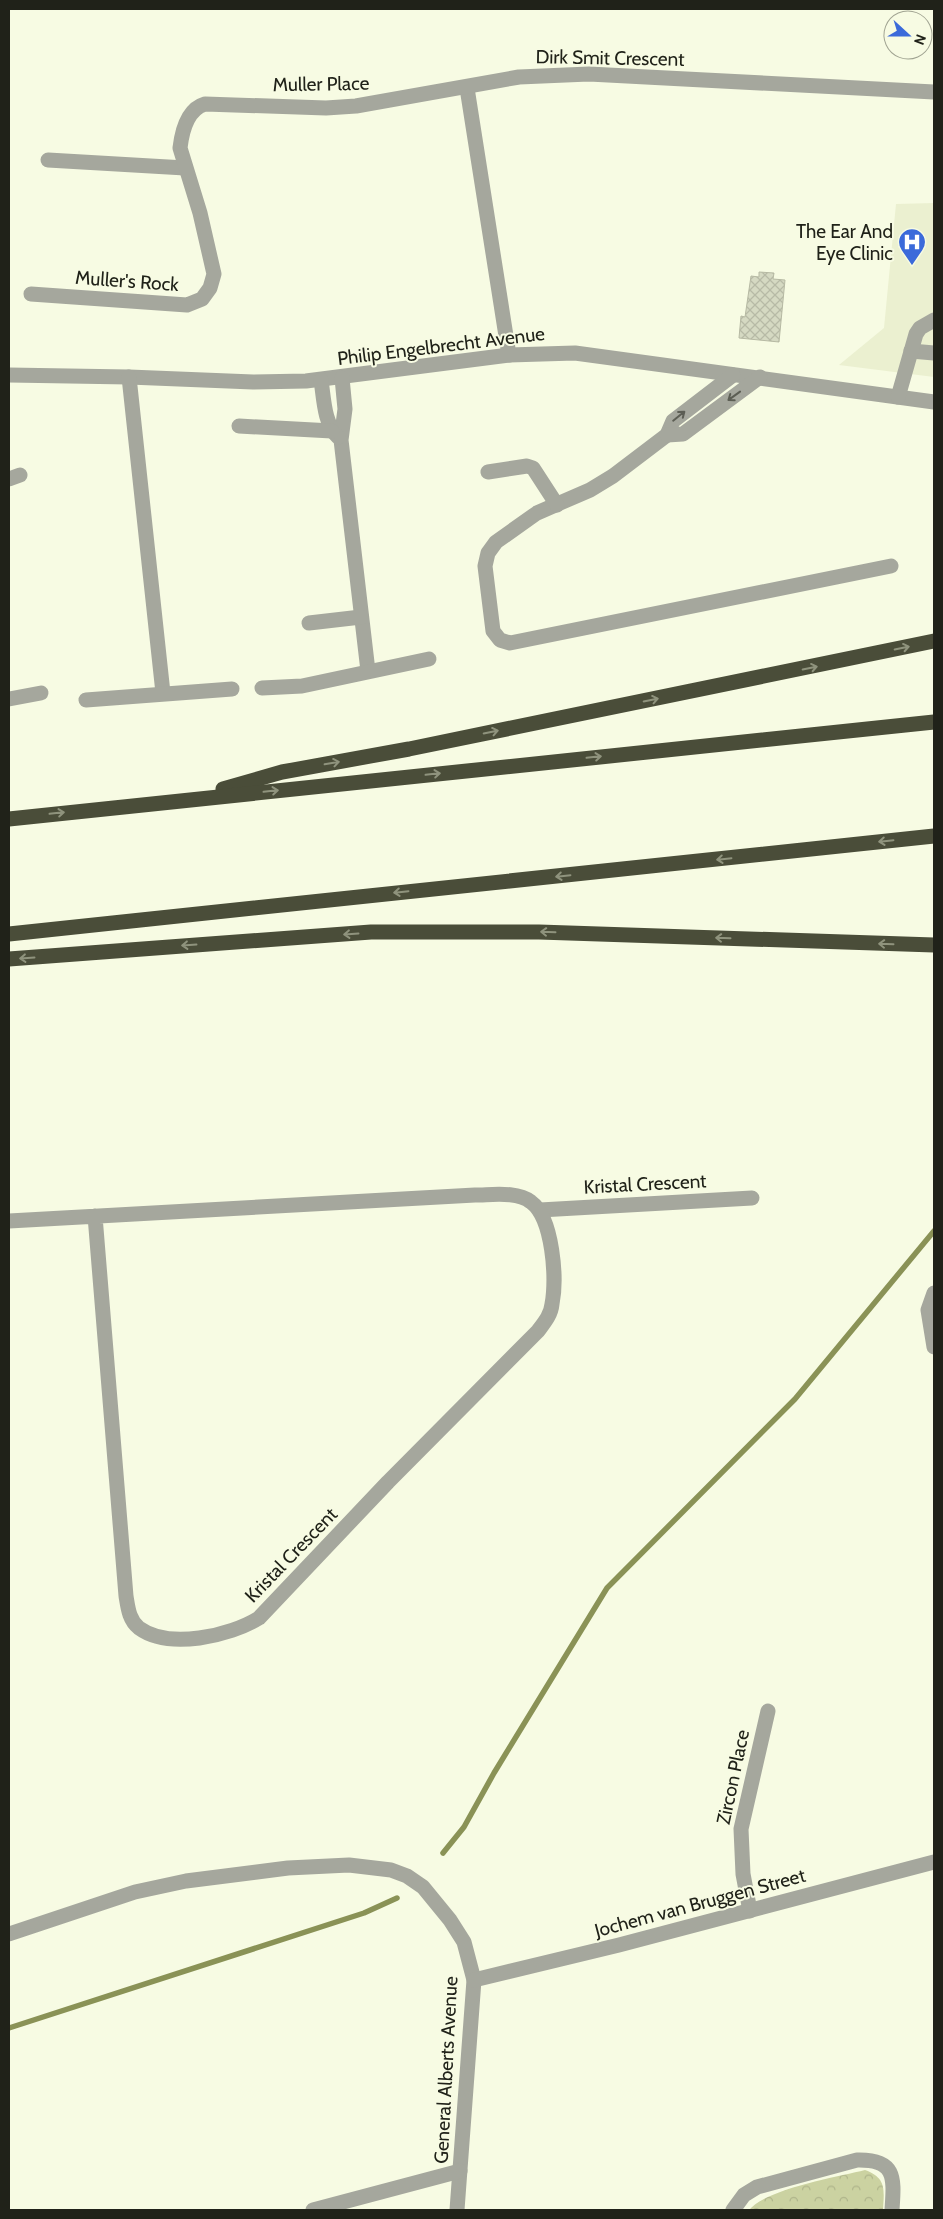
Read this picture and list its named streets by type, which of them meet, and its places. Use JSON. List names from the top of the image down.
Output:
{
  "streets": {
    "street": [
      "Dirk Smit Crescent",
      "Muller Place",
      "Muller's Rock",
      "Philip Engelbrecht Avenue",
      "Kristal Crescent",
      "Zircon Place",
      "Jochem van Bruggen Street",
      "General Alberts Avenue"
    ]
  },
  "crossings": [
    ["Dirk Smit Crescent", "Muller Place"],
    ["Muller Place", "Muller's Rock"],
    ["Zircon Place", "Jochem van Bruggen Street"],
    ["Jochem van Bruggen Street", "General Alberts Avenue"]
  ],
  "places": {
    "hospital": ["The Ear And Eye Clinic"]
  },
  "north": "right"
}
